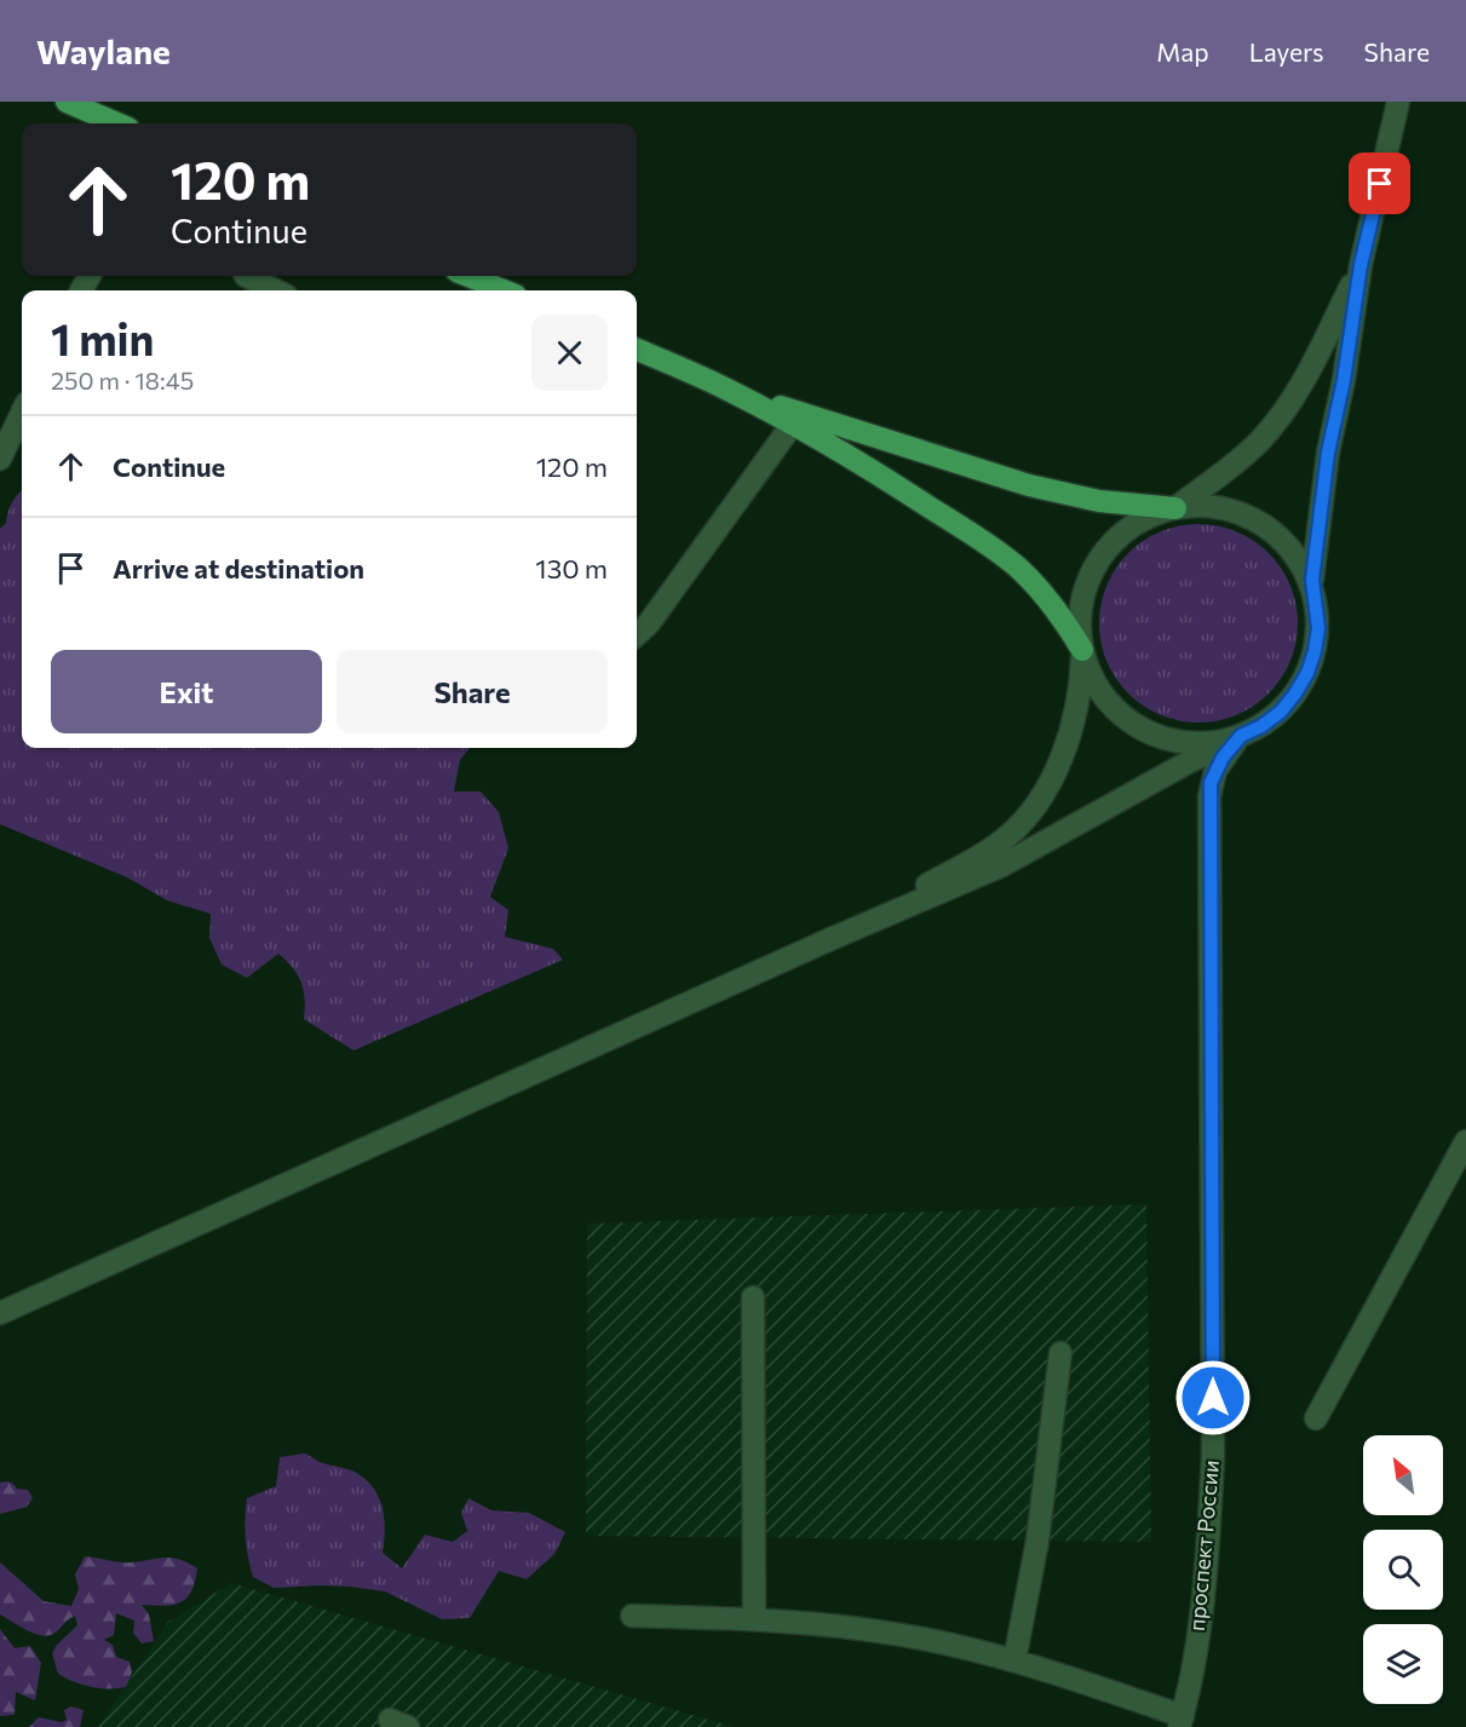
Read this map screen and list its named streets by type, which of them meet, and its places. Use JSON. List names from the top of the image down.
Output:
{
  "streets": {
    "street": ["проспект России"]
  },
  "north": "top left",
  "page": {
    "header": "Waylane",
    "nav": ["Map", "Layers", "Share"],
    "turn": ["120 m", "Continue"],
    "heading": ["1 min", "250 m · 18:45"],
    "list": [
      {
        "name": "Continue",
        "value": "120 m"
      },
      {
        "name": "Arrive at destination",
        "value": "130 m"
      }
    ],
    "buttons": ["Exit", "Share"]
  }
}
